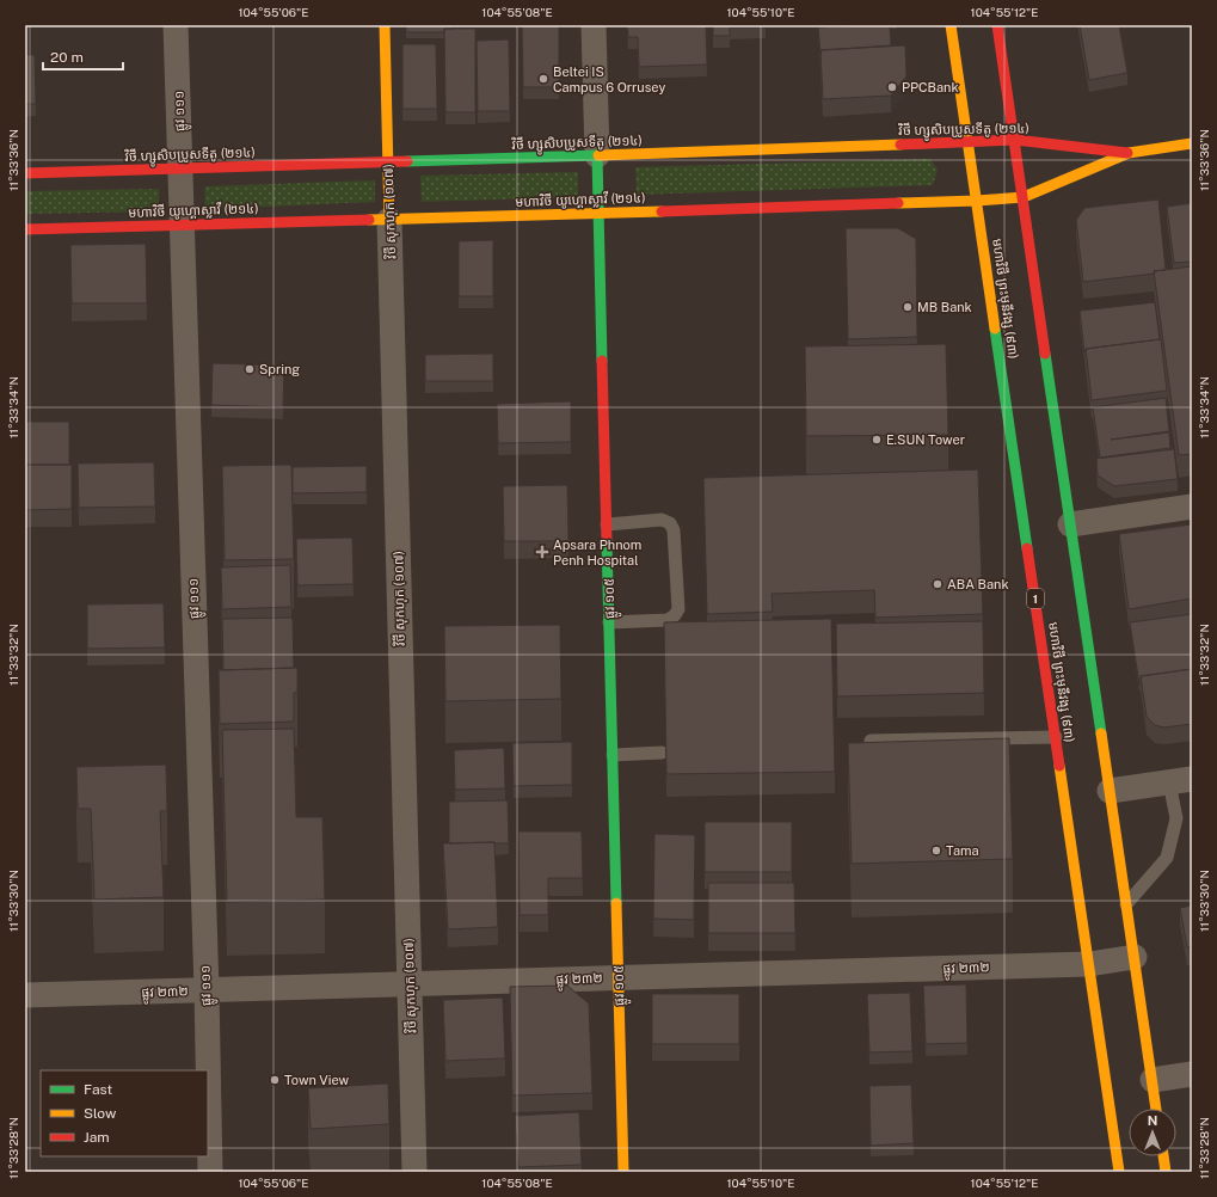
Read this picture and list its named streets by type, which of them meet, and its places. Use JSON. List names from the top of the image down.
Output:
{
  "streets": {
    "main road": [
      "វិថី ហ្សូសិបប្រូសទីតូ (២១៤)",
      "មហាវិថី យូហ្គោស្លាវី (២១៤)",
      "វិថី សុកហុក (១០៧)",
      "មហាវិថី ព្រះមុនីវង្ស (៩៣)",
      "ផ្លូវ ១០៥",
      "1"
    ],
    "street": ["ផ្លូវ ១១១", "ផ្លូវ ២៣២"]
  },
  "crossings": [
    ["ផ្លូវ ១១១", "វិថី ហ្សូសិបប្រូសទីតូ (២១៤)"],
    ["ផ្លូវ ១១១", "មហាវិថី យូហ្គោស្លាវី (២១៤)"],
    ["ផ្លូវ ១១១", "ផ្លូវ ២៣២"],
    ["វិថី ហ្សូសិបប្រូសទីតូ (២១៤)", "មហាវិថី យូហ្គោស្លាវី (២១៤)"],
    ["វិថី ហ្សូសិបប្រូសទីតូ (២១៤)", "វិថី សុកហុក (១០៧)"],
    ["វិថី ហ្សូសិបប្រូសទីតូ (២១៤)", "មហាវិថី ព្រះមុនីវង្ស (៩៣)"],
    ["វិថី ហ្សូសិបប្រូសទីតូ (២១៤)", "ផ្លូវ ១០៥"],
    ["មហាវិថី យូហ្គោស្លាវី (២១៤)", "វិថី សុកហុក (១០៧)"],
    ["មហាវិថី យូហ្គោស្លាវី (២១៤)", "មហាវិថី ព្រះមុនីវង្ស (៩៣)"],
    ["មហាវិថី យូហ្គោស្លាវី (២១៤)", "ផ្លូវ ១០៥"],
    ["វិថី សុកហុក (១០៧)", "ផ្លូវ ២៣២"],
    ["មហាវិថី ព្រះមុនីវង្ស (៩៣)", "ផ្លូវ ២៣២"],
    ["ផ្លូវ ១០៥", "ផ្លូវ ២៣២"]
  ],
  "places": {
    "other": [
      "Beltei IS Campus 6 Orrusey",
      "PPCBank",
      "MB Bank",
      "Spring",
      "E.SUN Tower",
      "ABA Bank",
      "Tama",
      "Town View"
    ],
    "health": ["Apsara Phnom Penh Hospital"]
  },
  "legend": ["Fast", "Slow", "Jam"],
  "scale_bar": "20 m",
  "north": "top",
  "coordinates": [
    "104°55'06\"E",
    "104°55'08\"E",
    "104°55'10\"E",
    "104°55'12\"E",
    "11°33'36\"N",
    "11°33'34\"N",
    "11°33'32\"N",
    "11°33'30\"N",
    "11°33'28\"N"
  ]
}
